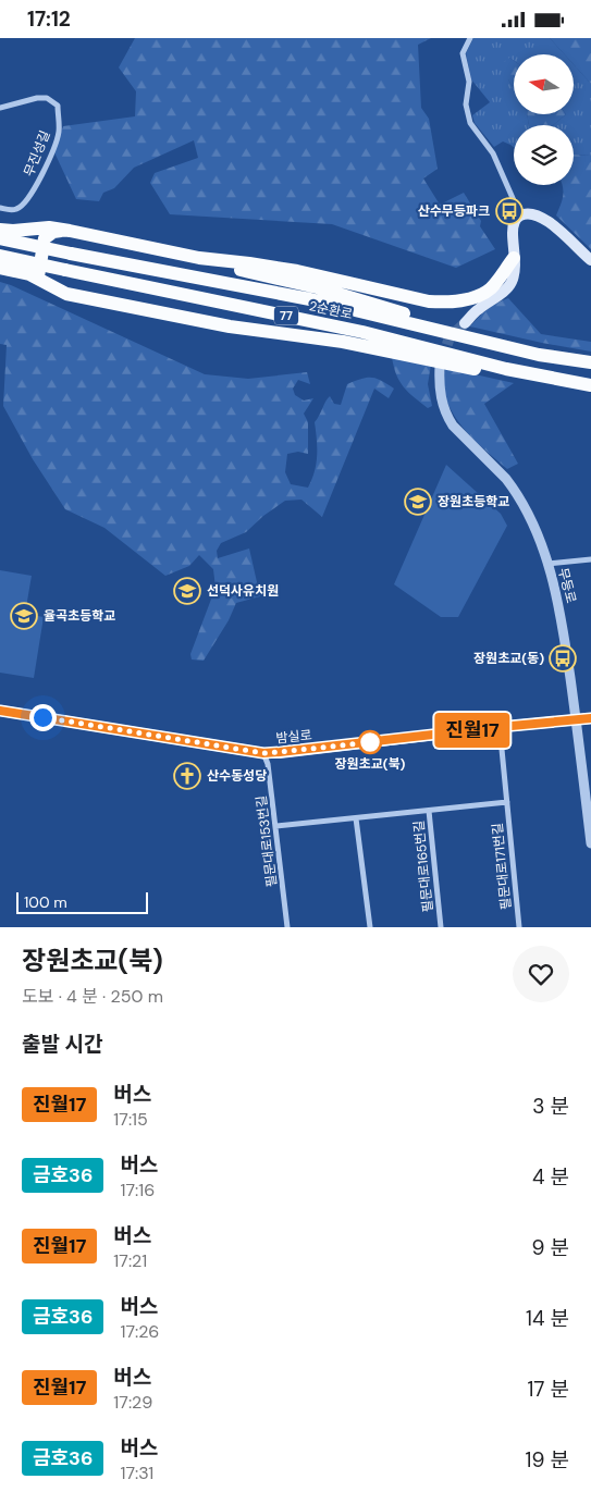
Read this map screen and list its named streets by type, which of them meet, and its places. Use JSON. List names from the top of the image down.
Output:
{
  "streets": {
    "highway": ["2순환로", "77"],
    "main road": ["밤실로"],
    "street": [
      "무진성길",
      "무등로",
      "필문대로153번길",
      "필문대로165번길",
      "필문대로171번길"
    ]
  },
  "crossings": [
    ["무등로", "밤실로"],
    ["밤실로", "필문대로153번길"],
    ["밤실로", "필문대로171번길"],
    ["필문대로153번길", "필문대로165번길"],
    ["필문대로165번길", "필문대로171번길"]
  ],
  "places": {
    "bus stop": ["산수무등파크", "장원초교(동)"],
    "school or university": ["장원초등학교", "선덕사유치원", "율곡초등학교"],
    "other": ["장원초교(북)"],
    "church": ["산수동성당"]
  },
  "lines": ["bus line 진월17"],
  "scale_bar": "100 m",
  "north": "left",
  "page": {
    "status": "17:12",
    "on_map": "진월17",
    "scale": "100 m",
    "heading": [
      ["장원초교(북)", "도보 · 4 분 · 250 m"],
      "출발 시간"
    ],
    "list": [
      {
        "mark": "진월17",
        "name": "버스",
        "note": "17:15",
        "value": "3 분"
      },
      {
        "mark": "금호36",
        "name": "버스",
        "note": "17:16",
        "value": "4 분"
      },
      {
        "mark": "진월17",
        "name": "버스",
        "note": "17:21",
        "value": "9 분"
      },
      {
        "mark": "금호36",
        "name": "버스",
        "note": "17:26",
        "value": "14 분"
      },
      {
        "mark": "진월17",
        "name": "버스",
        "note": "17:29",
        "value": "17 분"
      },
      {
        "mark": "금호36",
        "name": "버스",
        "note": "17:31",
        "value": "19 분"
      }
    ]
  }
}
